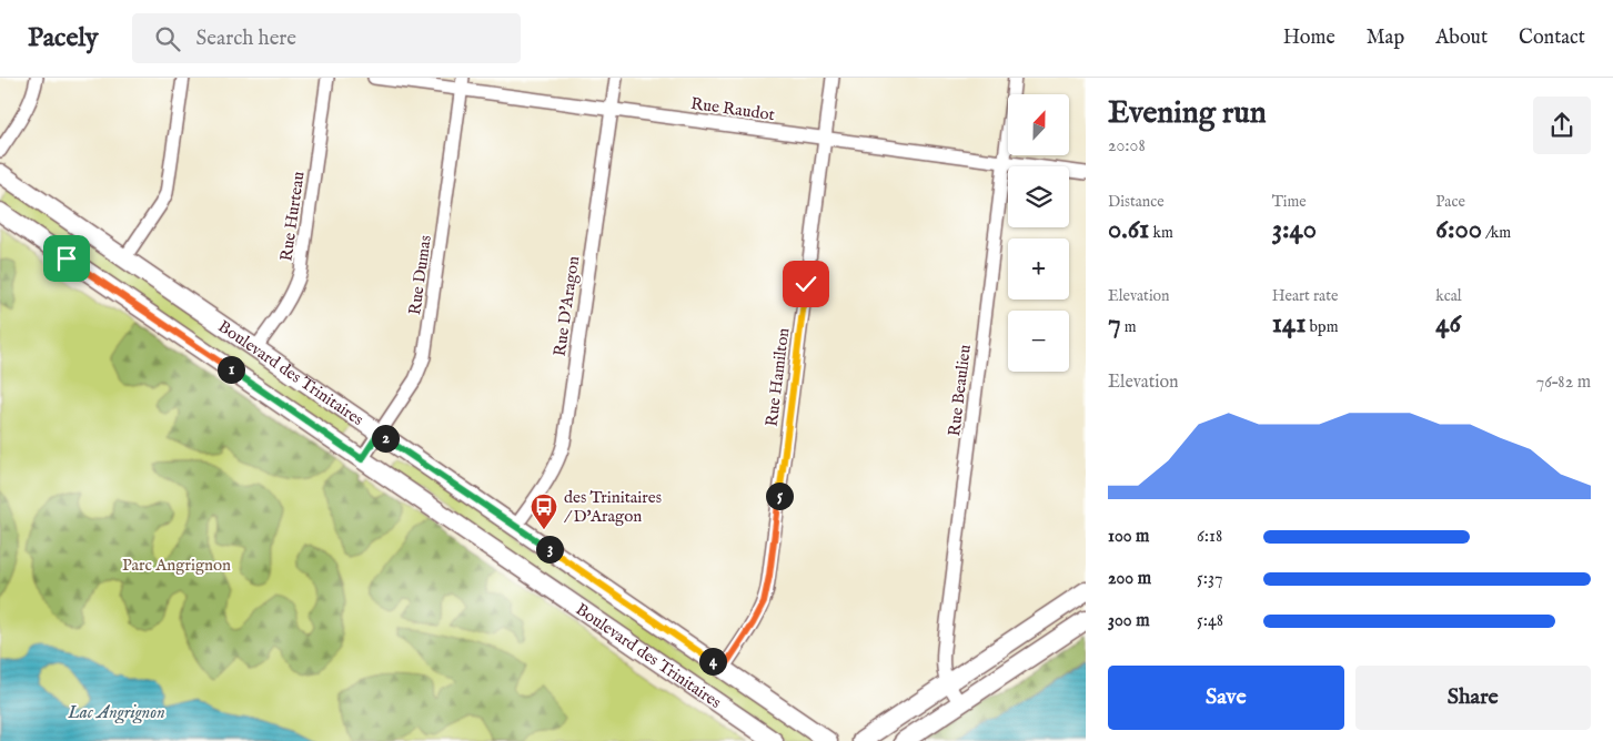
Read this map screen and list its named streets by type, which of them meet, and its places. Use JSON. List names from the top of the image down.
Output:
{
  "streets": {
    "main road": ["Boulevard des Trinitaires"],
    "street": [
      "Rue Raudot",
      "Rue Hurteau",
      "Rue Dumas",
      "Rue D'Aragon",
      "Rue Hamilton",
      "Rue Beaulieu"
    ]
  },
  "crossings": [
    ["Rue Raudot", "Rue Dumas"],
    ["Rue Raudot", "Rue D'Aragon"],
    ["Rue Raudot", "Rue Hamilton"],
    ["Rue Raudot", "Rue Beaulieu"],
    ["Rue Hurteau", "Boulevard des Trinitaires"],
    ["Rue Dumas", "Boulevard des Trinitaires"],
    ["Rue D'Aragon", "Boulevard des Trinitaires"],
    ["Boulevard des Trinitaires", "Rue Hamilton"]
  ],
  "water": ["Lac Angrignon"],
  "parks": ["Parc Angrignon"],
  "places": {
    "bus stop": ["des Trinitaires / D'Aragon"]
  },
  "north": "top",
  "page": {
    "header": "Pacely",
    "search": "Search here",
    "nav": [
      "Home",
      "Map",
      "About",
      "Contact"
    ],
    "heading": ["Evening run", "20:08"],
    "map_buttons": ["+", "−"],
    "stats": [
      ["Distance", "0.61 km"],
      ["Time", "3:40"],
      ["Pace", "6:00 /km"],
      ["Elevation", "7 m"],
      ["Heart rate", "141 bpm"],
      ["kcal", "46"]
    ],
    "pins": [
      "1",
      "2",
      "5",
      "3",
      "4"
    ],
    "chart": ["Elevation", "76–82 m"],
    "list": [
      {
        "name": "100 m",
        "note": "6:18"
      },
      {
        "name": "200 m",
        "note": "5:37"
      },
      {
        "name": "300 m",
        "note": "5:48"
      }
    ],
    "buttons": ["Save", "Share"]
  }
}
